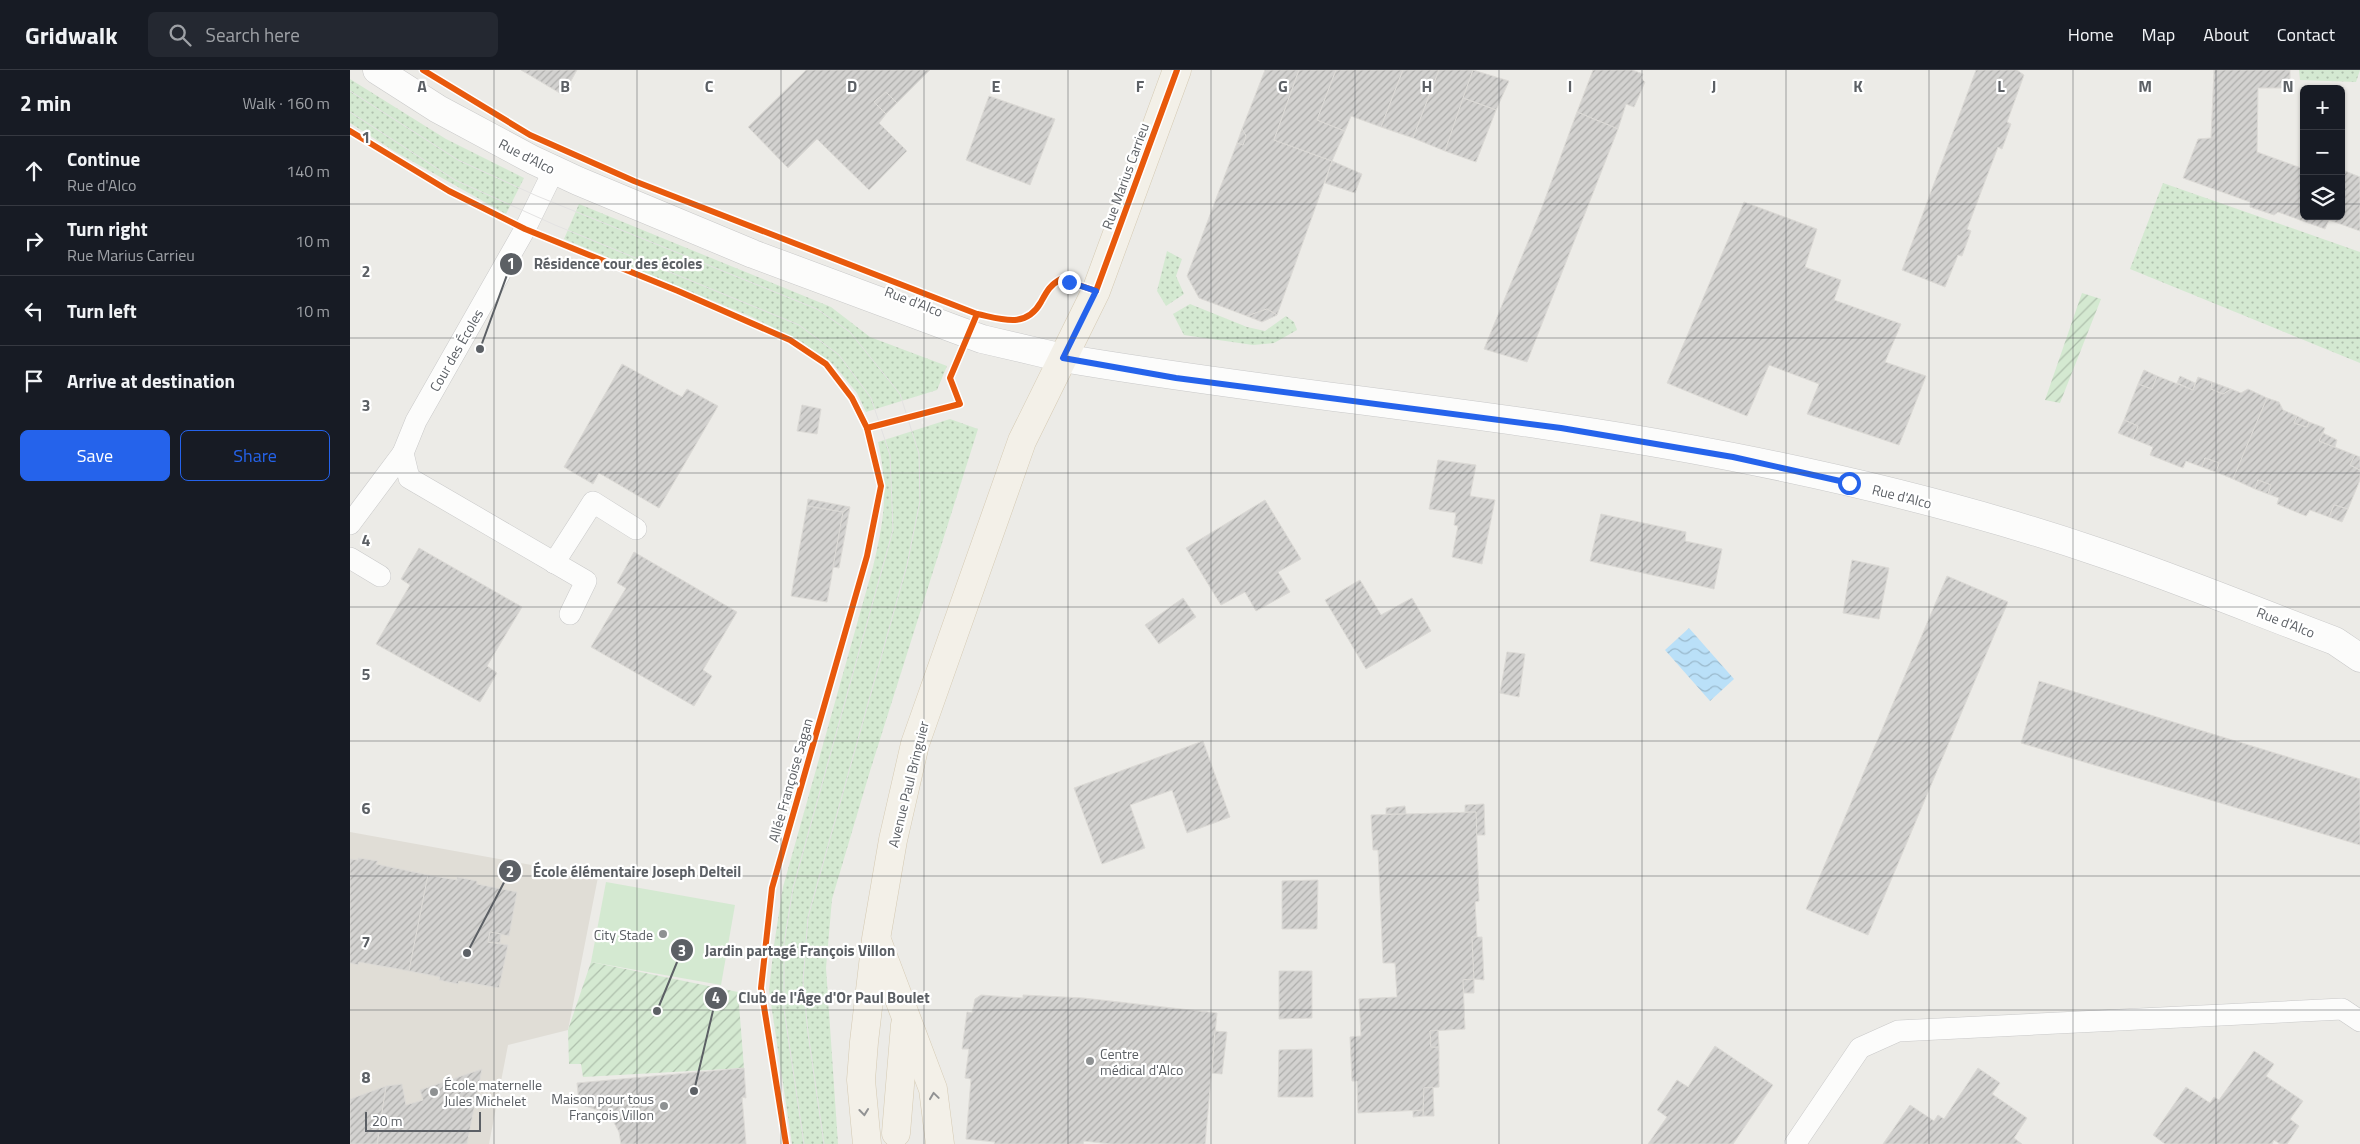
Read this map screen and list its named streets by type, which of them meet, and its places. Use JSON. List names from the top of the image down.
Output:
{
  "streets": {
    "main road": ["Rue Marius Carrieu", "Avenue Paul Bringuier"],
    "street": ["Rue d'Alco"],
    "lane": ["Cour des Écoles"],
    "cycle path": ["Allée Françoise Sagan"]
  },
  "crossings": [
    ["Rue d'Alco", "Rue Marius Carrieu"],
    ["Rue d'Alco", "Cour des Écoles"],
    ["Rue d'Alco", "Avenue Paul Bringuier"],
    ["Rue Marius Carrieu", "Avenue Paul Bringuier"]
  ],
  "places": [
    "Résidence cour des écoles",
    "City Stade",
    "École élémentaire Joseph Delteil",
    "Jardin partagé François Villon",
    "Centre médical d'Alco",
    "Club de l'Âge d'Or Paul Boulet",
    "École maternelle Jules Michelet",
    "Maison pour tous François Villon"
  ],
  "scale_bar": "20 m",
  "page": {
    "header": "Gridwalk",
    "search": "Search here",
    "nav": [
      "Home",
      "Map",
      "About",
      "Contact"
    ],
    "heading": ["2 min", "Walk · 160 m"],
    "map_buttons": ["+", "−"],
    "list": [
      ["Continue", "Rue d'Alco", "140 m"],
      ["Turn right", "Rue Marius Carrieu", "10 m"],
      ["Turn left", "10 m"],
      "Arrive at destination"
    ],
    "buttons": ["Save", "Share"],
    "scale": "20 m"
  },
  "grid": {
    "columns": [
      "A",
      "B",
      "C",
      "D",
      "E",
      "F",
      "G",
      "H",
      "I",
      "J",
      "K",
      "L",
      "M",
      "N"
    ],
    "rows": [
      "1",
      "2",
      "3",
      "4",
      "5",
      "6",
      "7",
      "8"
    ]
  }
}
